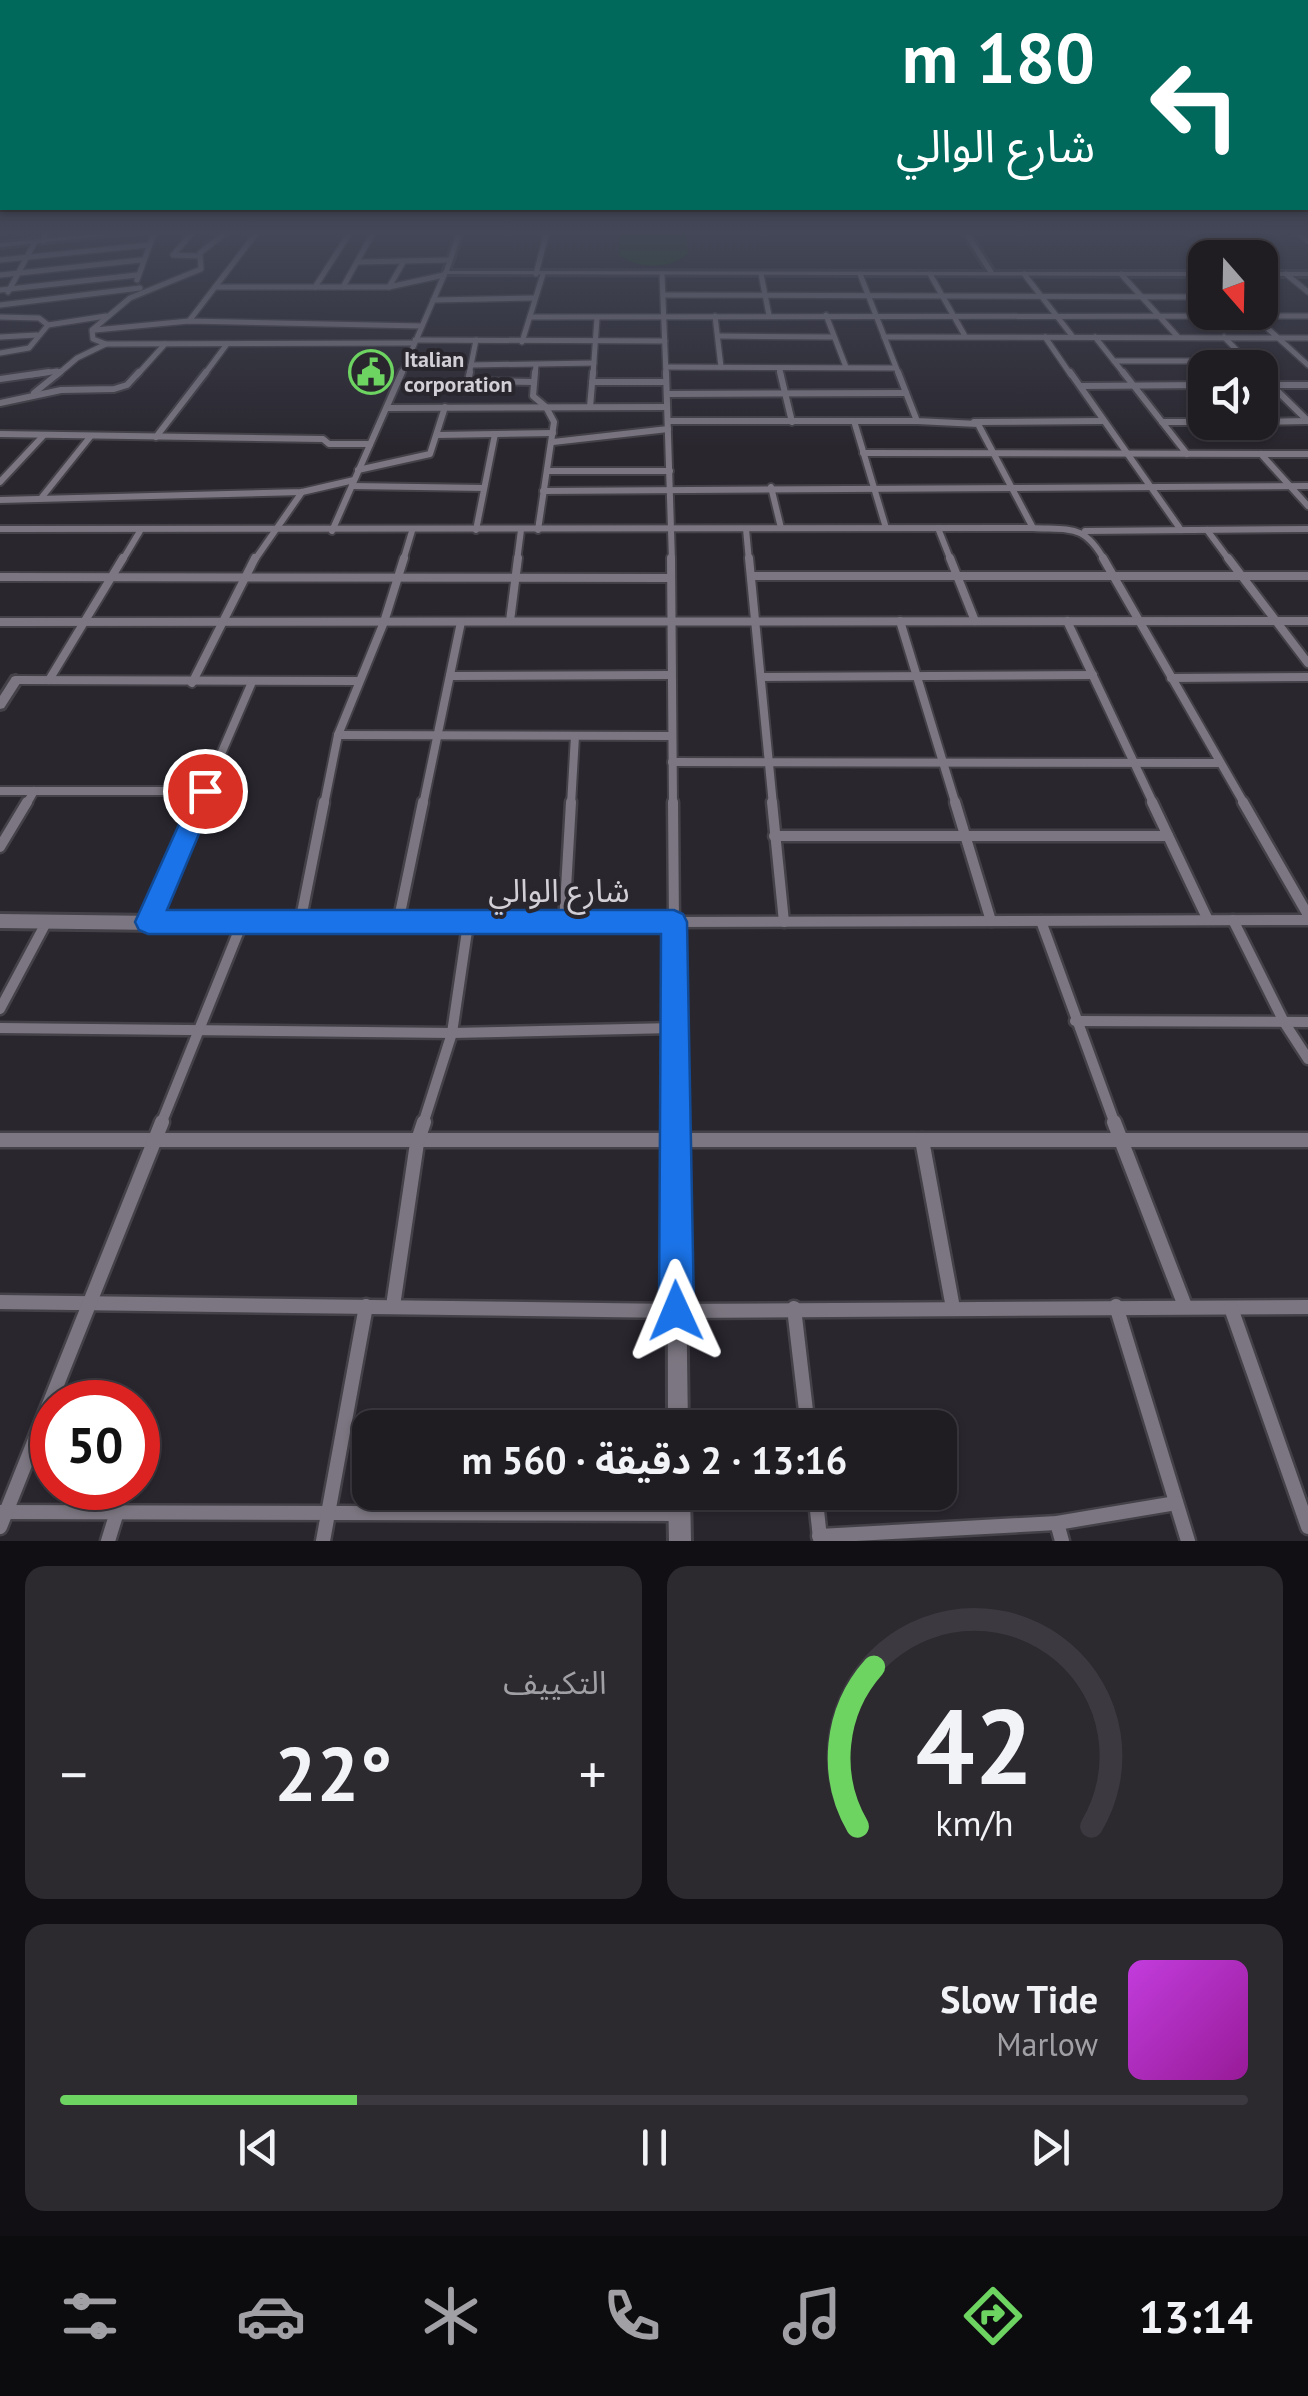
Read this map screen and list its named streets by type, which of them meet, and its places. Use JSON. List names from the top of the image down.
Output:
{
  "streets": {
    "street": ["شارع الوالي"]
  },
  "places": {
    "public building": ["Italian corporation"]
  },
  "north": "bottom",
  "page": {
    "turn": ["180 m", "شارع الوالي"],
    "limit": "50",
    "trip": "13:16 · 2 دقيقة · 560 m",
    "tile": "التكييف",
    "heat": ["−", "22°", "+"],
    "song": ["Slow Tide", "Marlow"],
    "tabs": "13:14",
    "gauge": ["42", "km/h"]
  }
}
